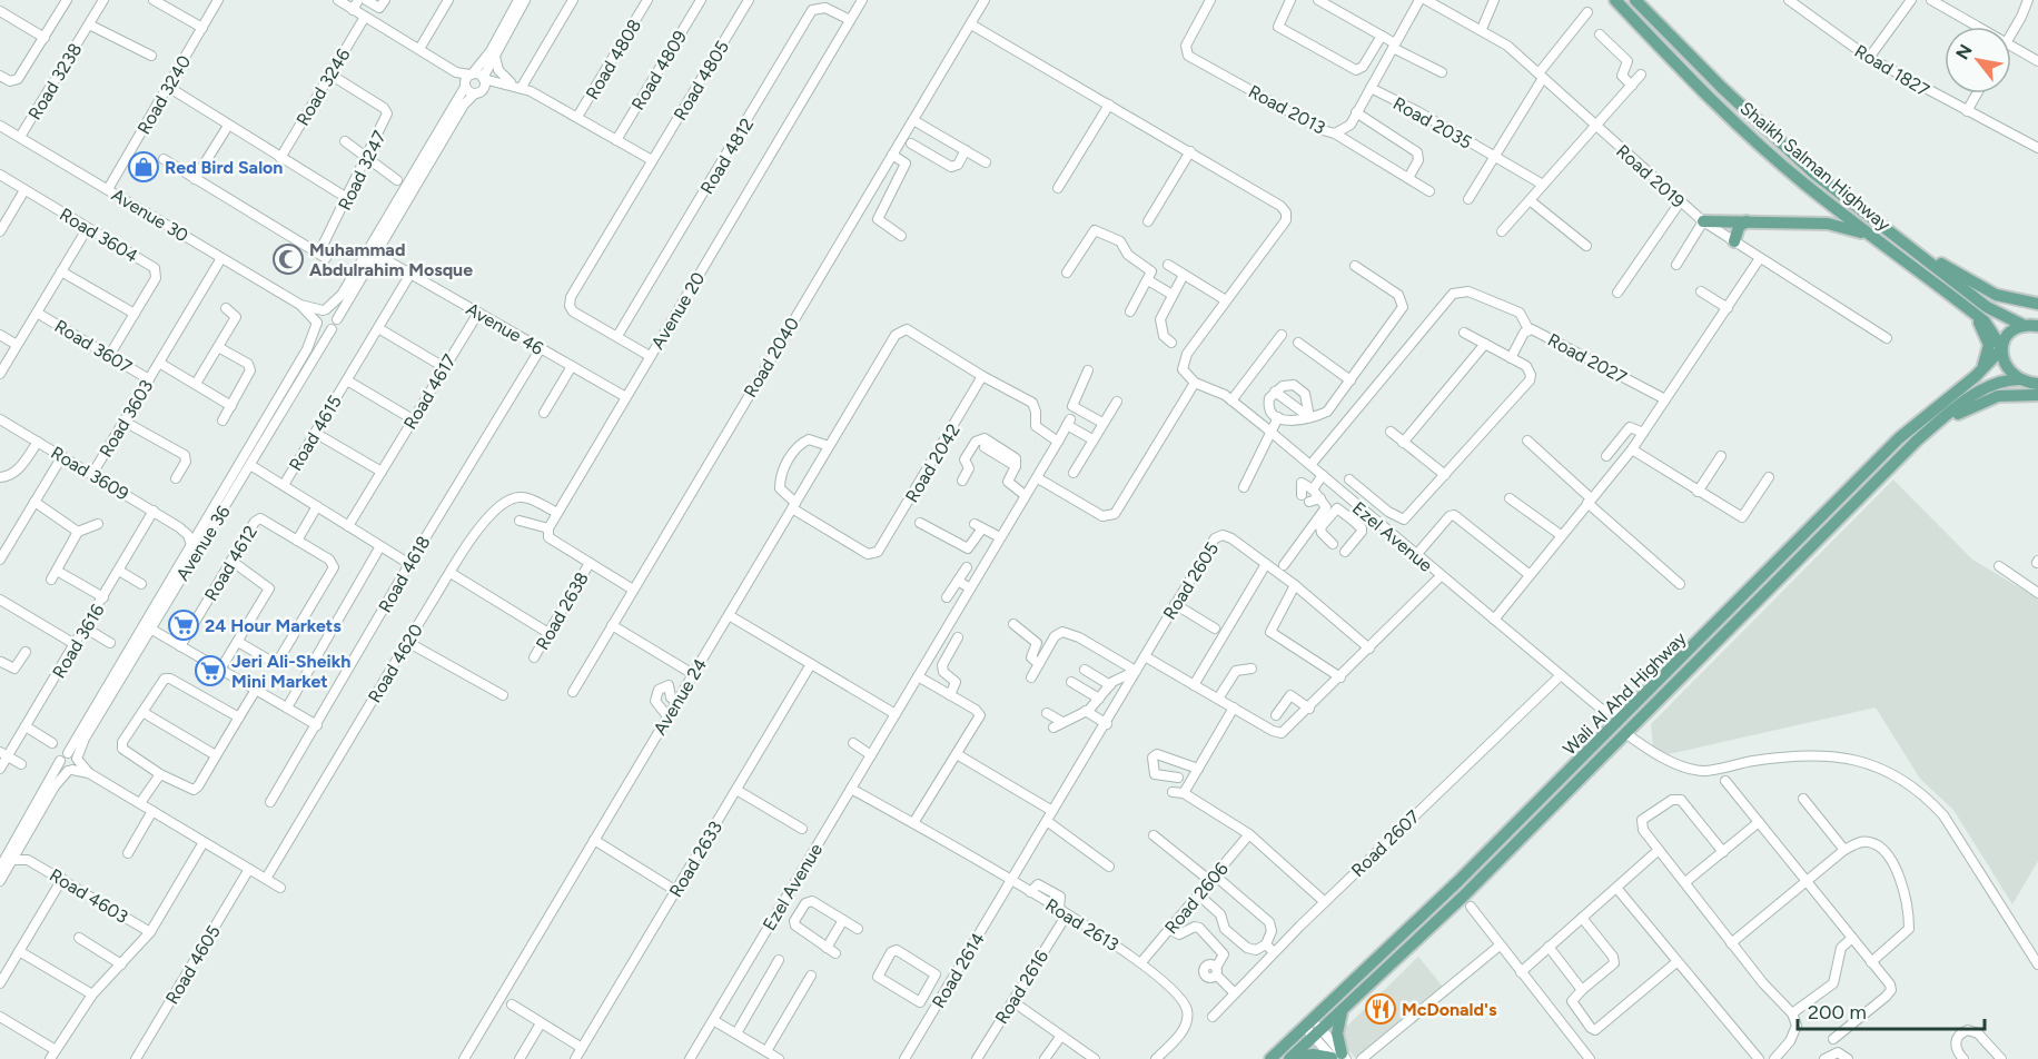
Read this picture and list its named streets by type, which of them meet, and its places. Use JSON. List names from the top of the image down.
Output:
{
  "streets": {
    "main road": ["Shaikh Salman Highway", "Wali Al Ahd Highway"],
    "street": [
      "Road 4808",
      "Road 4809",
      "Road 1827",
      "Road 4805",
      "Road 3238",
      "Road 3246",
      "Road 3240",
      "Road 2013",
      "Road 2035",
      "Road 4812",
      "Road 3247",
      "Road 2019",
      "Avenue 30",
      "Road 3604",
      "Avenue 20",
      "Avenue 46",
      "Road 3607",
      "Road 2040",
      "Road 2027",
      "Road 4617",
      "Road 3603",
      "Road 4615",
      "Road 2042",
      "Road 3609",
      "Ezel Avenue",
      "Avenue 36",
      "Road 4612",
      "Road 4618",
      "Road 2605",
      "Road 2638",
      "Road 3616",
      "Road 4620",
      "Avenue 24",
      "Road 2607",
      "Road 2633",
      "Road 4603",
      "Road 2606",
      "Road 2613",
      "Road 4605",
      "Road 2614",
      "Road 2616"
    ]
  },
  "crossings": [
    ["Road 4805", "Road 4812"],
    ["Road 3238", "Avenue 30"],
    ["Road 3246", "Road 3247"],
    ["Road 3240", "Avenue 30"],
    ["Road 2013", "Road 2035"],
    ["Road 2035", "Road 2019"],
    ["Road 4812", "Avenue 20"],
    ["Shaikh Salman Highway", "Wali Al Ahd Highway"],
    ["Avenue 30", "Road 3603"],
    ["Avenue 30", "Avenue 36"],
    ["Road 3604", "Road 3607"],
    ["Avenue 20", "Avenue 46"],
    ["Avenue 20", "Road 4620"],
    ["Avenue 46", "Road 4617"],
    ["Avenue 46", "Road 4615"],
    ["Avenue 46", "Road 4618"],
    ["Road 3607", "Road 3603"],
    ["Road 4617", "Road 4615"],
    ["Road 3603", "Road 3609"],
    ["Road 2042", "Avenue 24"],
    ["Road 3609", "Avenue 36"],
    ["Road 3609", "Road 3616"],
    ["Ezel Avenue", "Wali Al Ahd Highway"],
    ["Ezel Avenue", "Road 2607"],
    ["Ezel Avenue", "Road 2613"],
    ["Road 2606", "Road 2613"],
    ["Road 2613", "Road 2614"],
    ["Road 2613", "Road 2616"]
  ],
  "places": {
    "shop": ["Red Bird Salon"],
    "mosque": ["Muhammad Abdulrahim Mosque"],
    "supermarket": ["24 Hour Markets", "Jeri Ali-Sheikh Mini Market"],
    "restaurant": ["McDonald's"]
  },
  "scale_bar": "200 m",
  "north": "top left"
}
